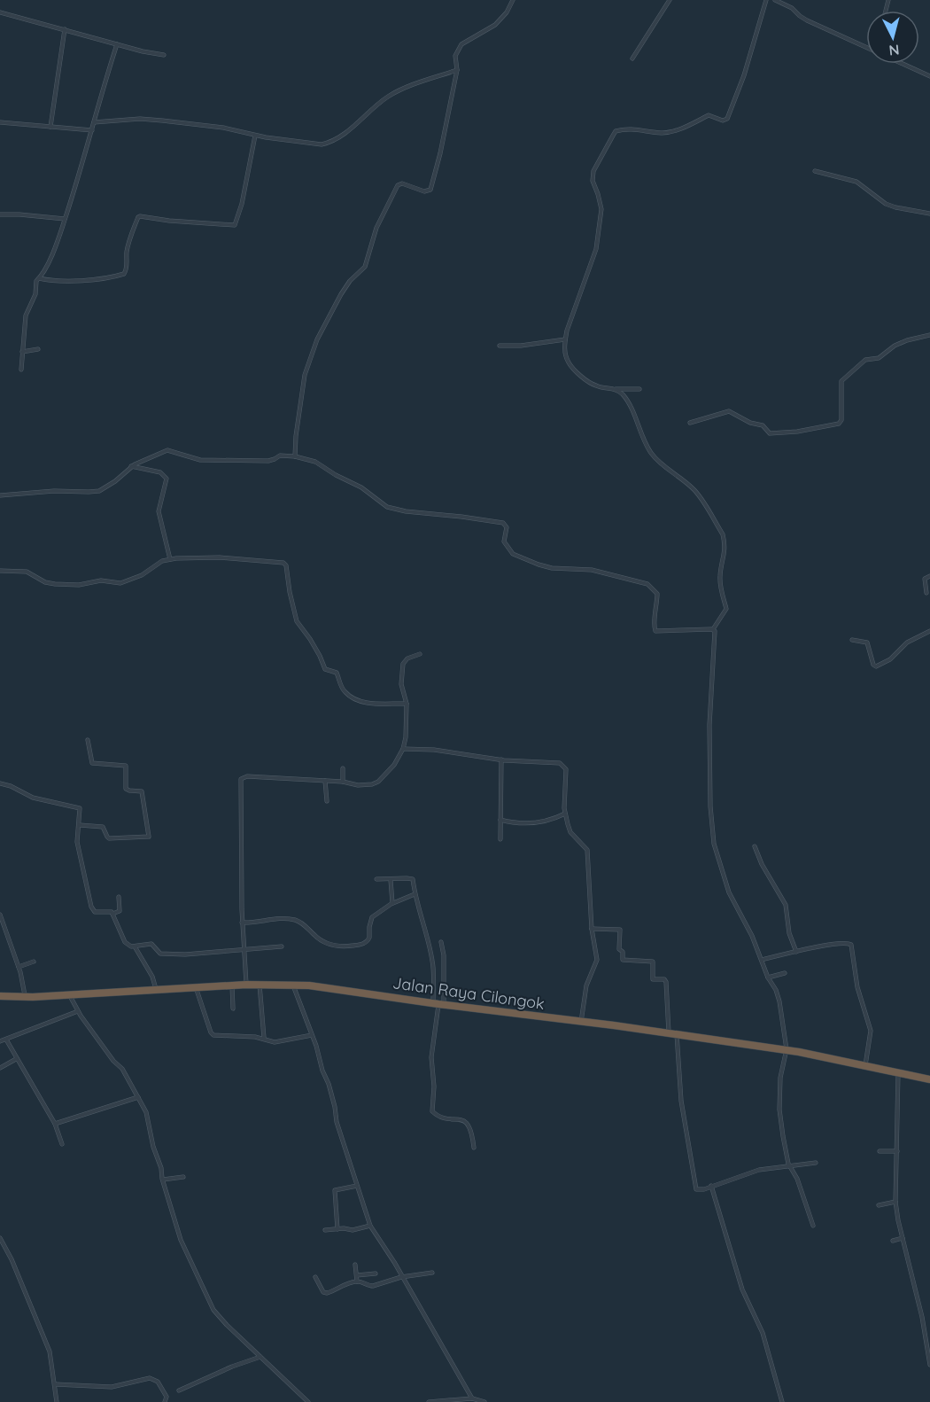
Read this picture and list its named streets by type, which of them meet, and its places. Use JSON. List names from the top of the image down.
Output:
{
  "streets": {
    "highway": ["Jalan Raya Cilongok"]
  },
  "north": "bottom"
}
